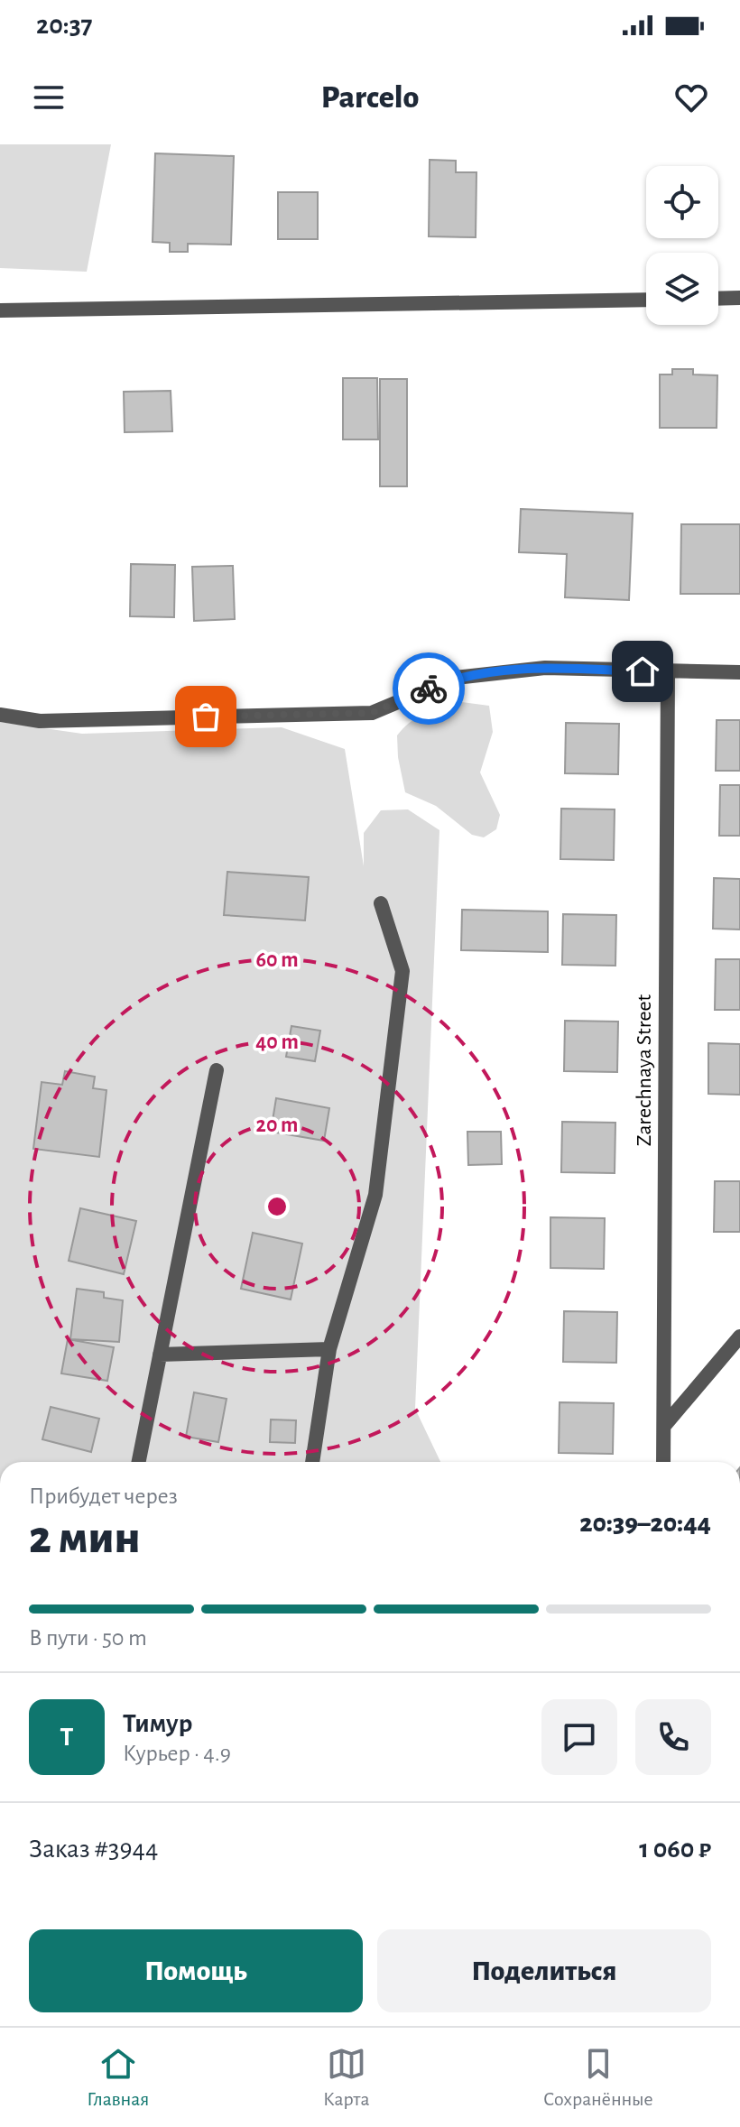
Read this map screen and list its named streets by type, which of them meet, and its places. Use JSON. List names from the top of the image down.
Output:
{
  "streets": {
    "street": ["Zarechnaya Street"]
  },
  "page": {
    "status": "20:37",
    "header": "Parcelo",
    "heading": ["2 мин", "Прибудет через", "20:39–20:44"],
    "panel": [
      "Тимур",
      "Курьер · 4.9",
      "Заказ #3944",
      "1 060 ₽"
    ],
    "bar": "В пути · 50 m",
    "round": "Т",
    "buttons": ["Помощь", "Поделиться"],
    "tabs": ["Главная", "Карта", "Сохранённые"]
  },
  "rings": ["60 m", "40 m", "20 m"]
}
